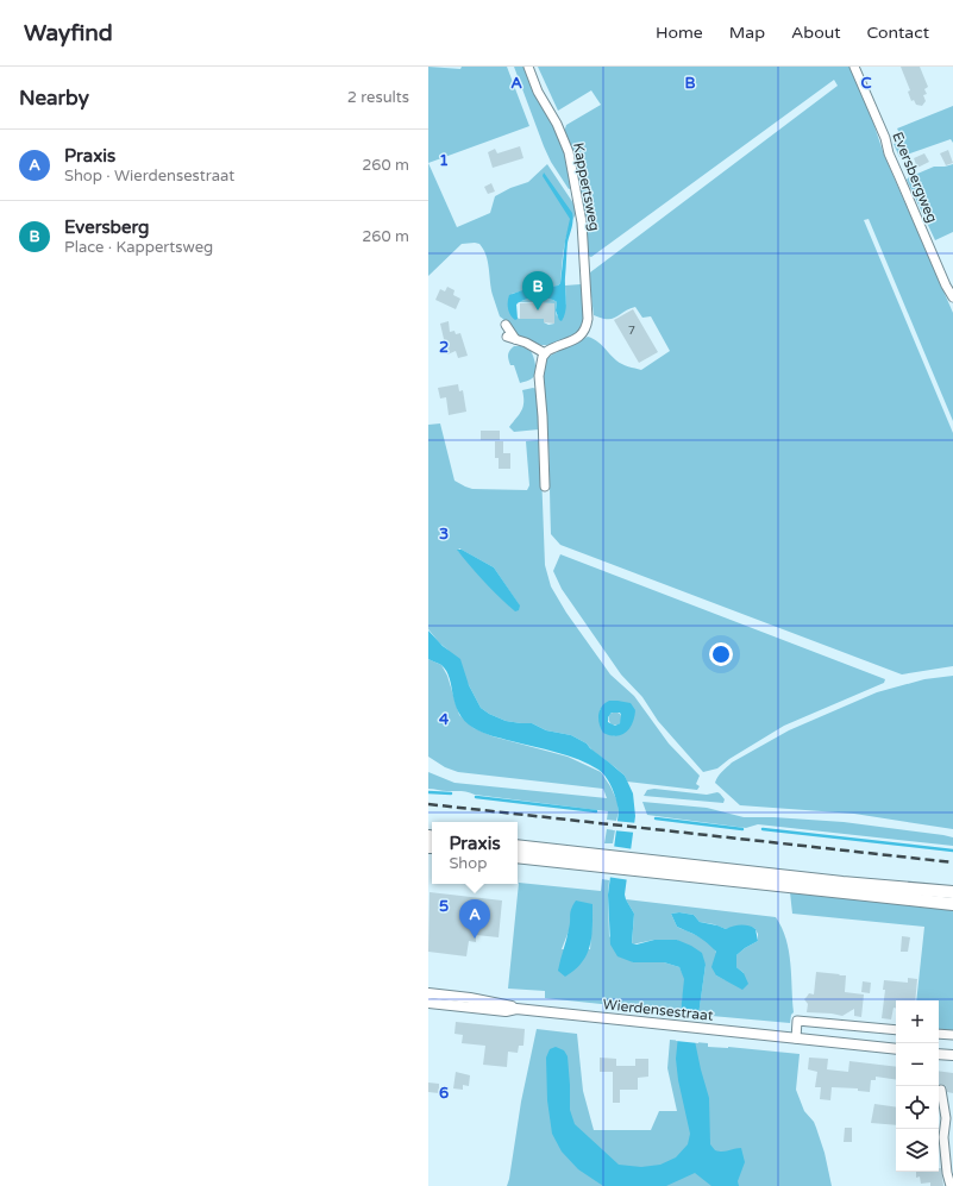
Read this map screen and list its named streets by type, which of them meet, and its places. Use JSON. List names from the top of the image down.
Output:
{
  "streets": {
    "street": ["Eversbergweg", "Kappertsweg", "Wierdensestraat"]
  },
  "house_numbers": ["7"],
  "page": {
    "header": "Wayfind",
    "nav": [
      "Home",
      "Map",
      "About",
      "Contact"
    ],
    "heading": ["Nearby", "2 results"],
    "list": [
      {
        "mark": "A",
        "name": "Praxis",
        "note": "Shop · Wierdensestraat",
        "value": "260 m"
      },
      {
        "mark": "B",
        "name": "Eversberg",
        "note": "Place · Kappertsweg",
        "value": "260 m"
      }
    ],
    "pins": ["B", "A"],
    "popup": ["Praxis", "Shop"],
    "map_buttons": ["+", "−"]
  },
  "grid": {
    "columns": ["A", "B", "C"],
    "rows": [
      "1",
      "2",
      "3",
      "4",
      "5",
      "6"
    ]
  }
}
